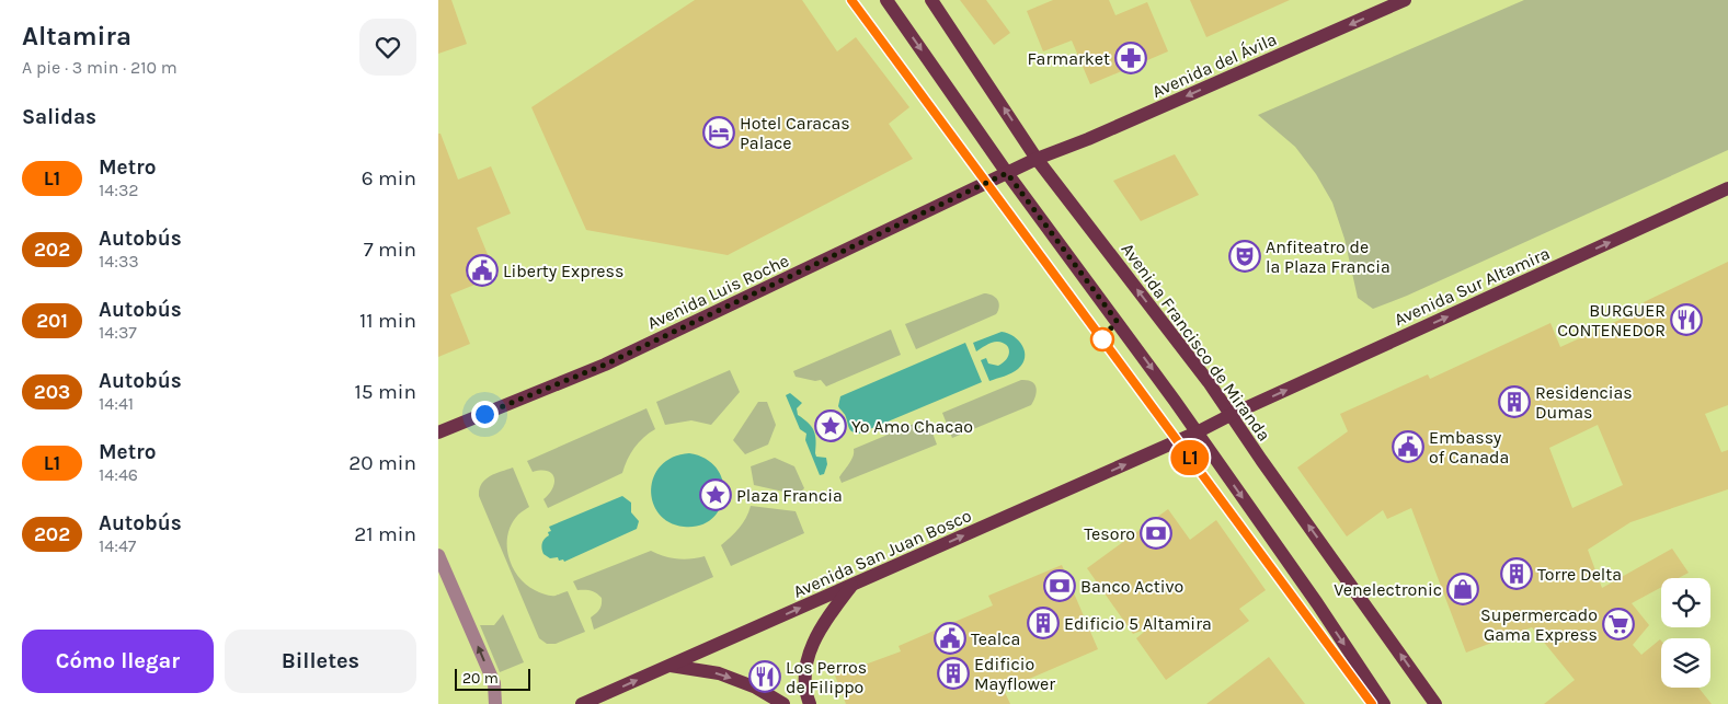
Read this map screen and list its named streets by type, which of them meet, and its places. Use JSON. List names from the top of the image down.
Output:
{
  "streets": {
    "main road": [
      "Avenida del Ávila",
      "Avenida Sur Altamira",
      "Avenida Luis Roche",
      "Avenida Francisco de Miranda",
      "Avenida San Juan Bosco"
    ]
  },
  "crossings": [
    ["Avenida del Ávila", "Avenida Luis Roche"],
    ["Avenida del Ávila", "Avenida Francisco de Miranda"],
    ["Avenida Sur Altamira", "Avenida Francisco de Miranda"],
    ["Avenida Sur Altamira", "Avenida San Juan Bosco"]
  ],
  "one_way": ["Avenida del Ávila", "Avenida Sur Altamira", "Avenida San Juan Bosco"],
  "places": {
    "pharmacy": ["Farmarket"],
    "hotel": ["Hotel Caracas Palace"],
    "theatre": ["Anfiteatro de la Plaza Francia"],
    "public building": ["Liberty Express", "Embassy of Canada", "Tealca"],
    "restaurant": ["BURGUER CONTENEDOR", "Los Perros de Filippo"],
    "building": [
      "Residencias Dumas",
      "Torre Delta",
      "Edificio 5 Altamira",
      "Edificio Mayflower"
    ],
    "place": ["Yo Amo Chacao", "Plaza Francia"],
    "bank": ["Tesoro", "Banco Activo"],
    "shop": ["Venelectronic"],
    "supermarket": ["Supermercado Gama Express"]
  },
  "lines": ["metro line L1"],
  "scale_bar": "20 m",
  "page": {
    "heading": [
      ["Altamira", "A pie · 3 min · 210 m"],
      "Salidas"
    ],
    "on_map": "L1",
    "list": [
      {
        "mark": "L1",
        "name": "Metro",
        "note": "14:32",
        "value": "6 min"
      },
      {
        "mark": "202",
        "name": "Autobús",
        "note": "14:33",
        "value": "7 min"
      },
      {
        "mark": "201",
        "name": "Autobús",
        "note": "14:37",
        "value": "11 min"
      },
      {
        "mark": "203",
        "name": "Autobús",
        "note": "14:41",
        "value": "15 min"
      },
      {
        "mark": "L1",
        "name": "Metro",
        "note": "14:46",
        "value": "20 min"
      },
      {
        "mark": "202",
        "name": "Autobús",
        "note": "14:47",
        "value": "21 min"
      }
    ],
    "buttons": ["Cómo llegar", "Billetes"],
    "scale": "20 m"
  }
}
